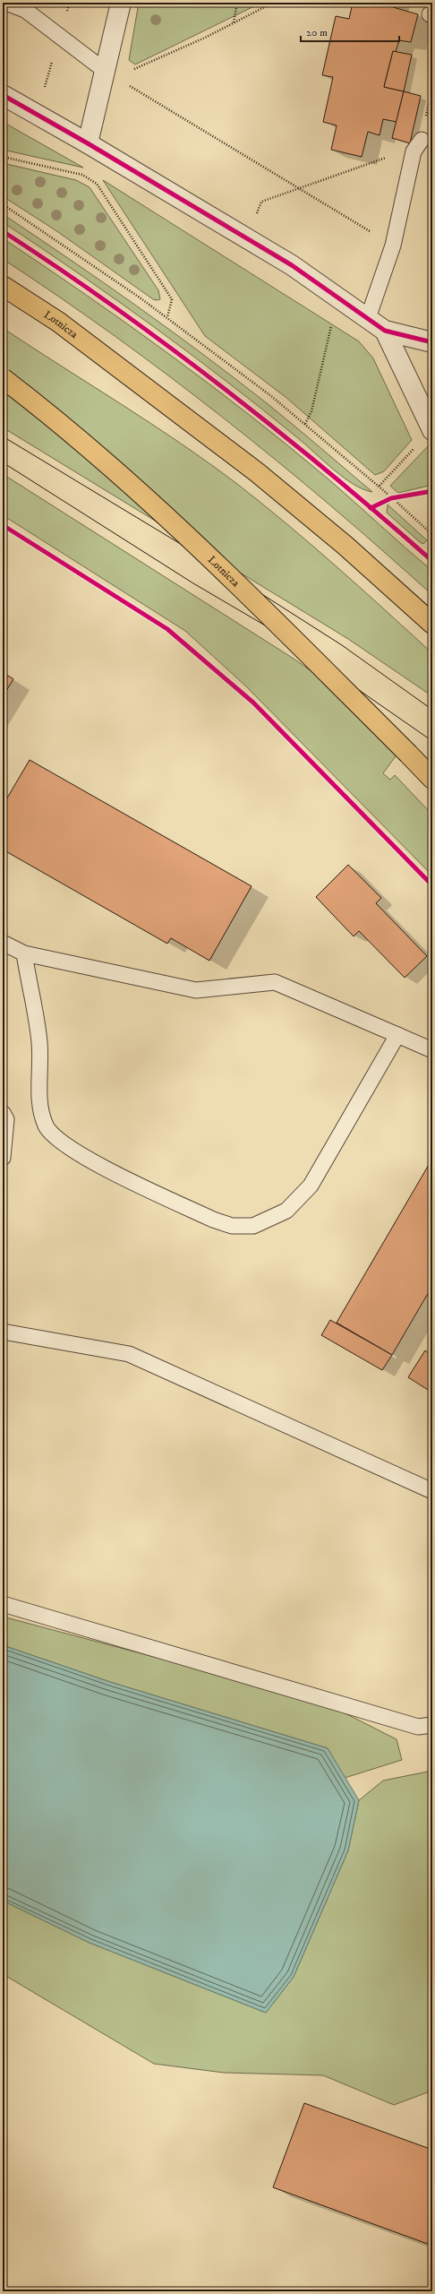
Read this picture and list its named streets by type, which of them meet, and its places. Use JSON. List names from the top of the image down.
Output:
{
  "streets": {
    "main road": ["Lotnicza"]
  },
  "scale_bar": "20 m"
}
